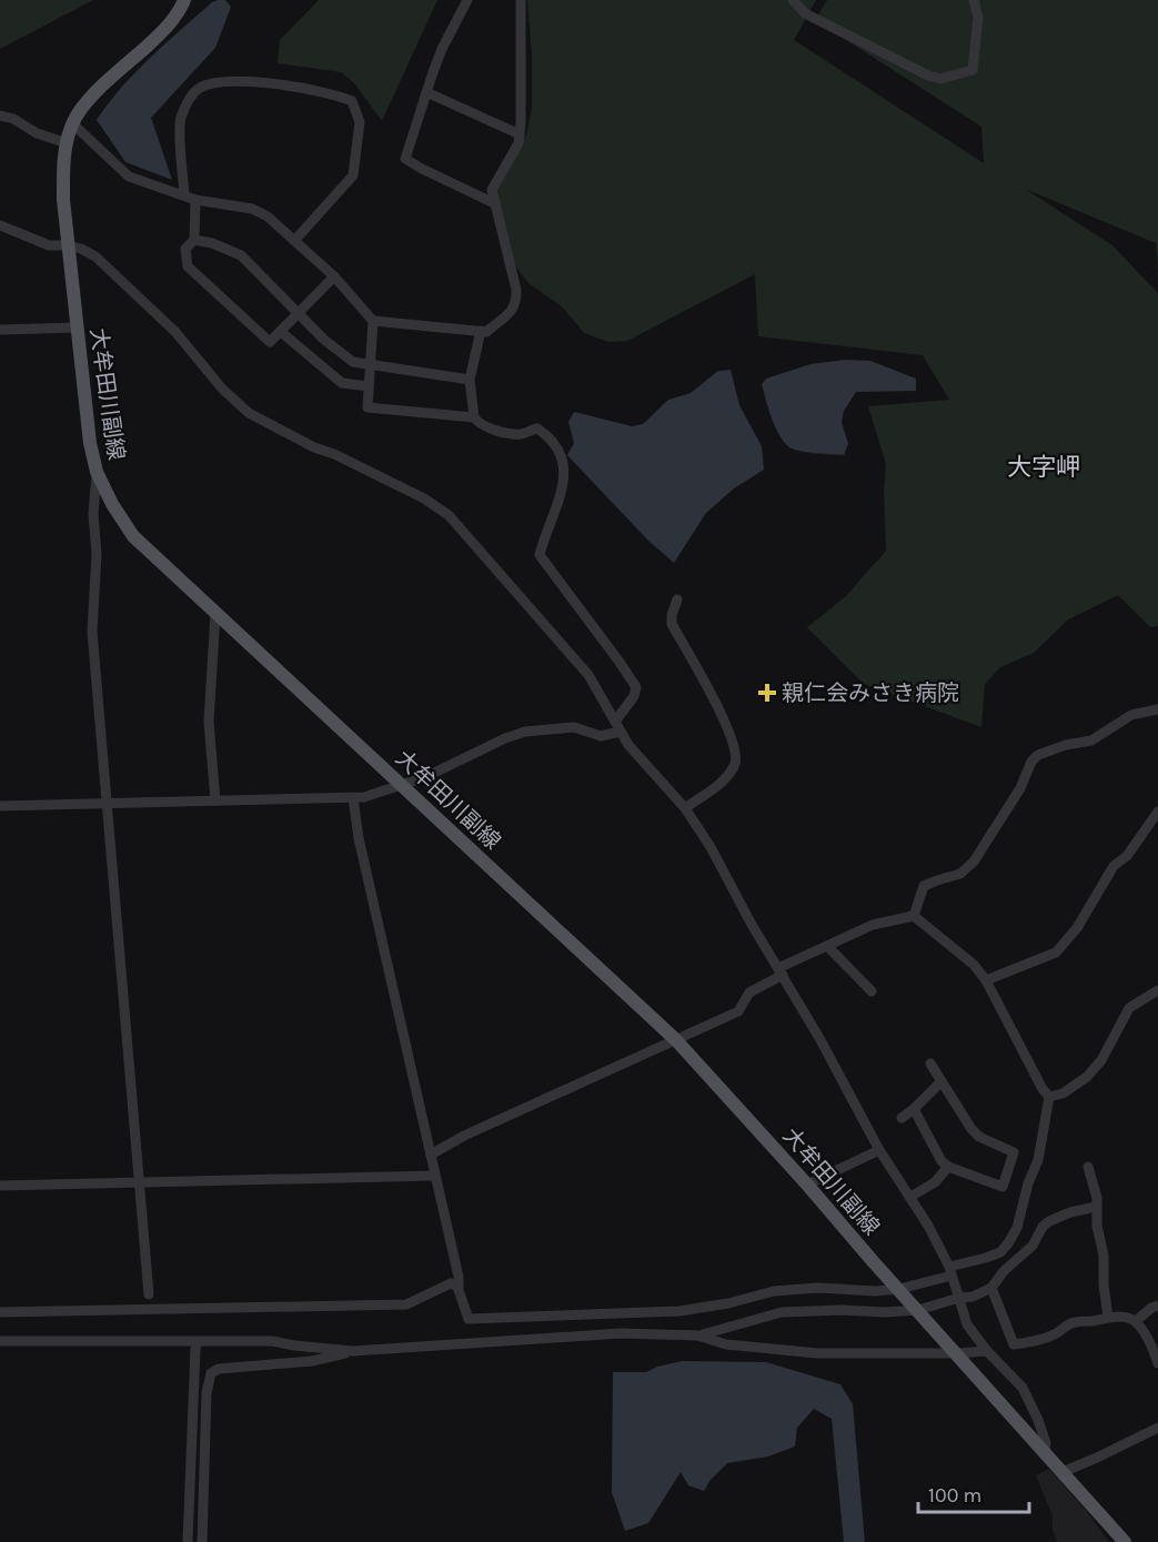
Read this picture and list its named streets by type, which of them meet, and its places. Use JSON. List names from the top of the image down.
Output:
{
  "streets": {
    "main road": ["大牟田川副線"]
  },
  "districts": ["大字岬"],
  "places": {
    "health": ["親仁会みさき病院"]
  },
  "scale_bar": "100 m"
}
